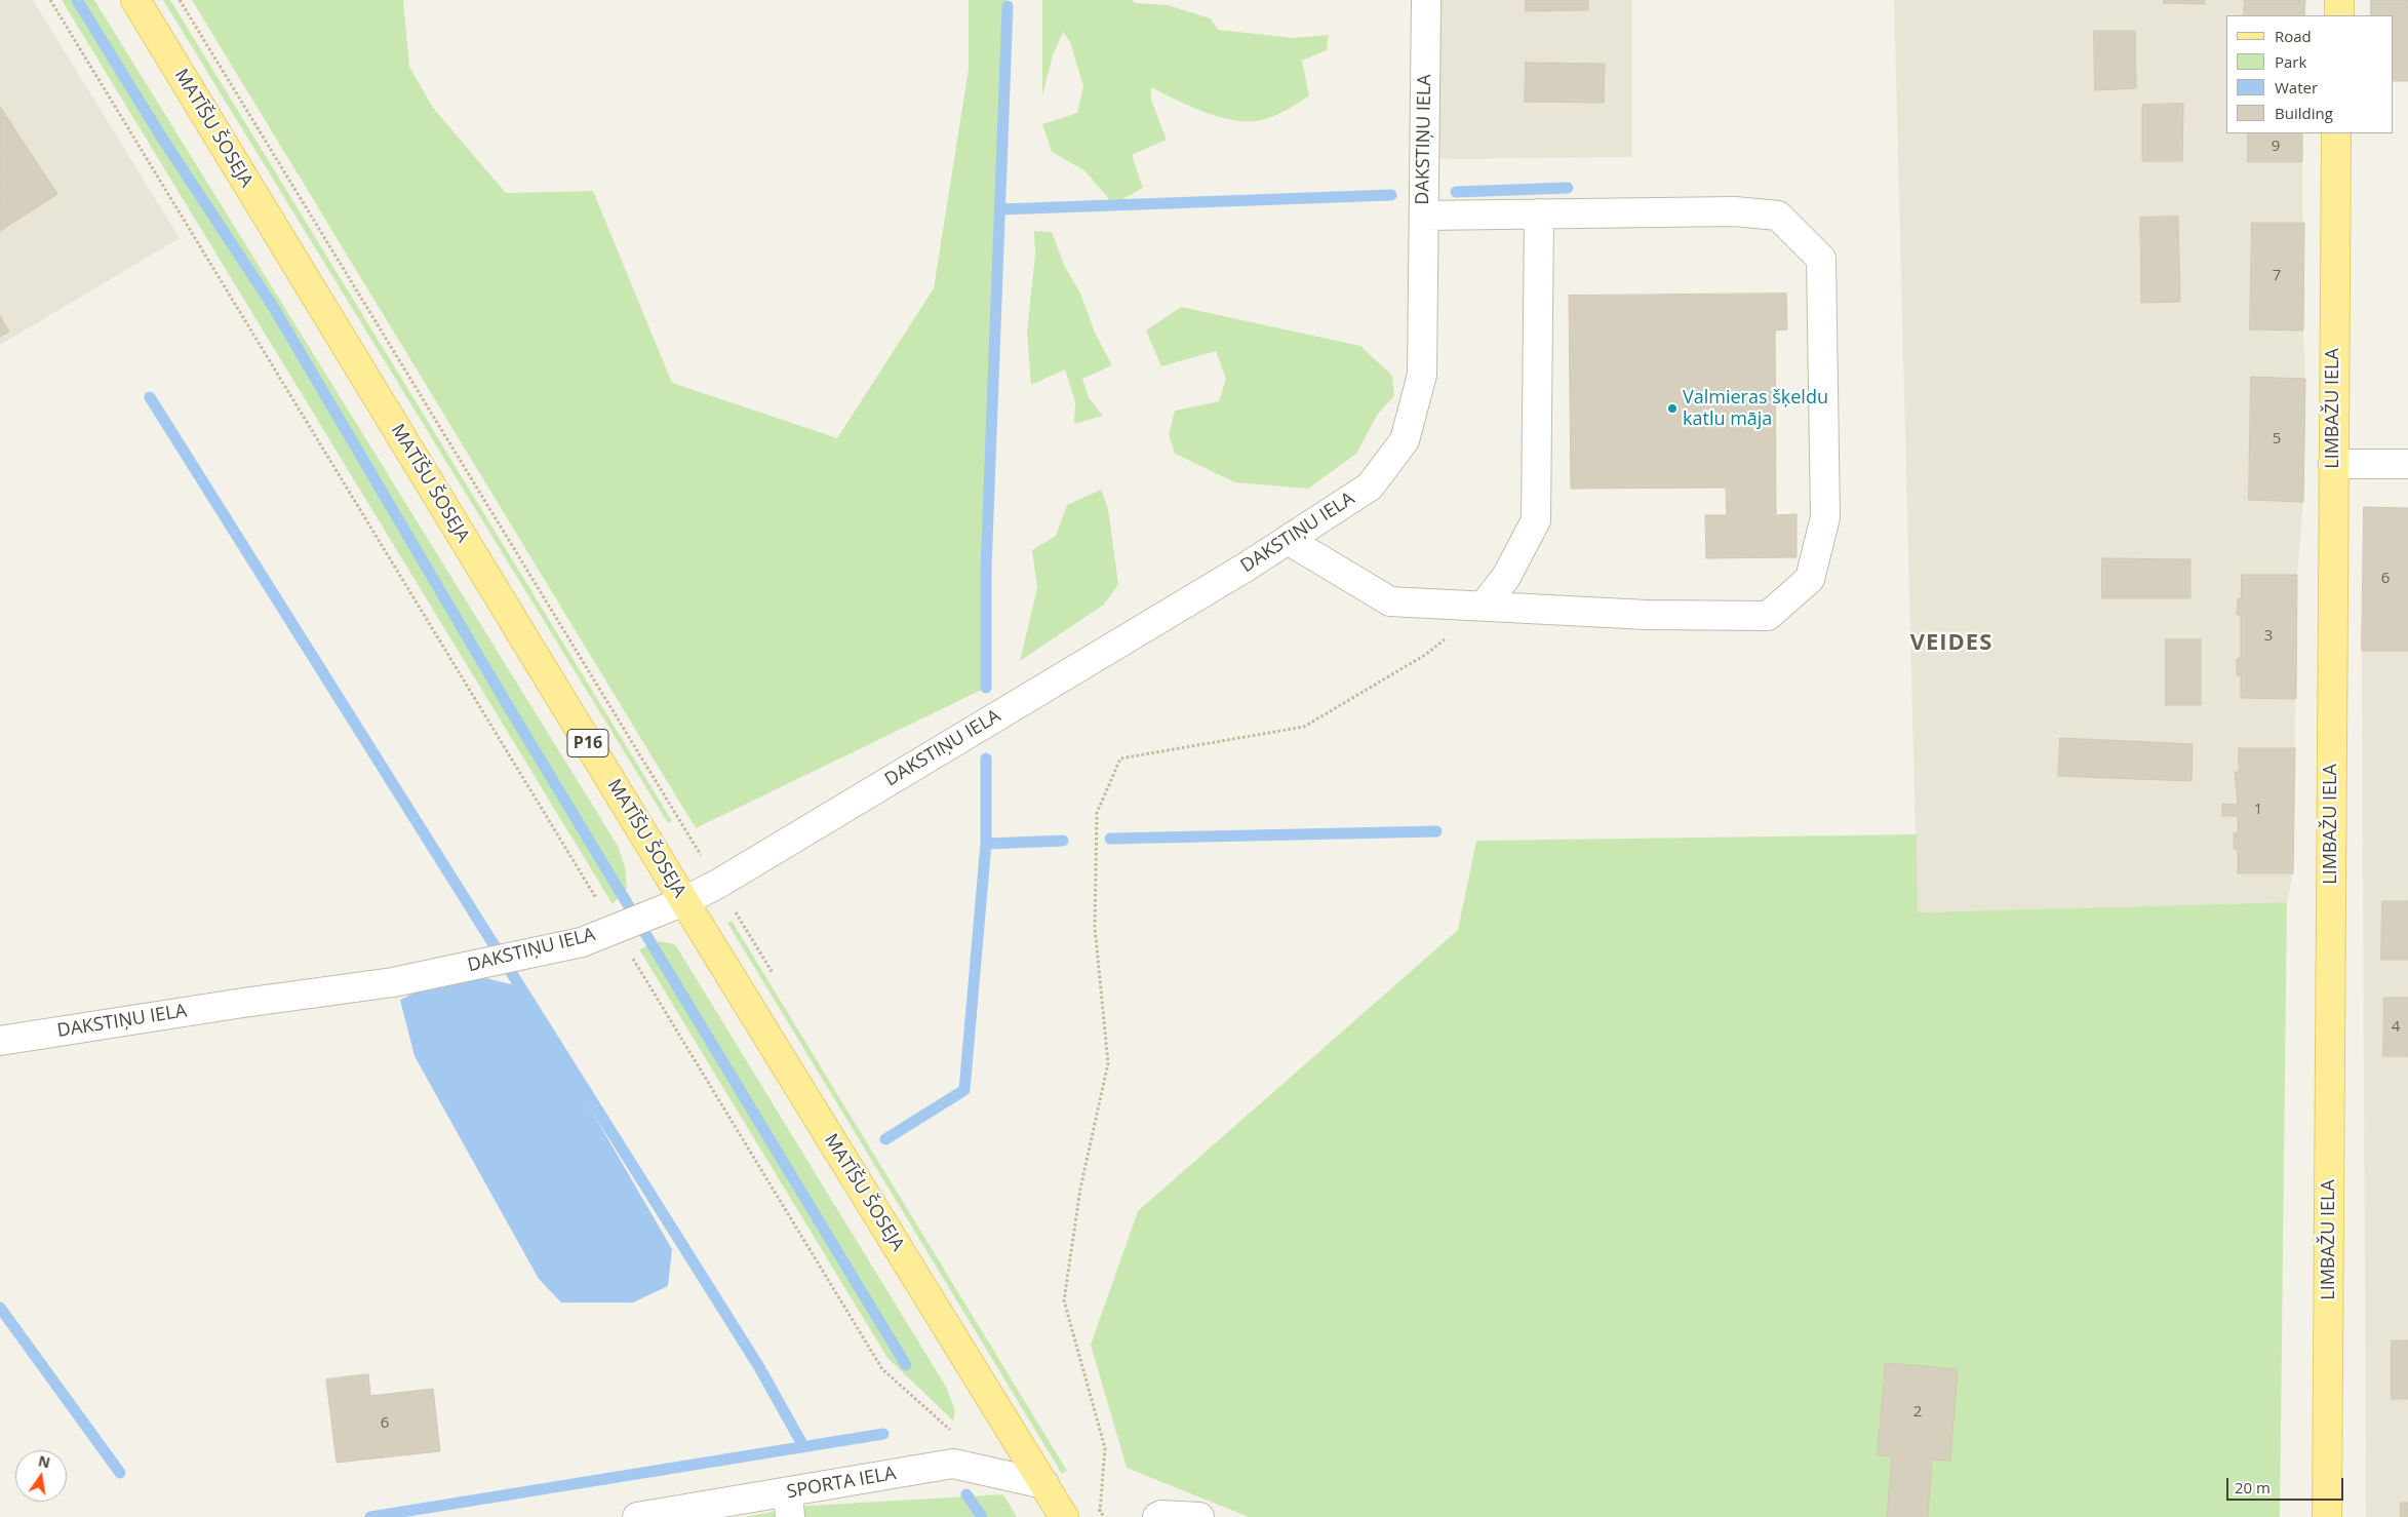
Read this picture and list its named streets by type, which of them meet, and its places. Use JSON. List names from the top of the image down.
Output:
{
  "streets": {
    "main road": ["MATĪŠU ŠOSEJA", "LIMBAŽU IELA", "P16"],
    "street": ["DAKSTIŅU IELA", "SPORTA IELA"]
  },
  "crossings": [
    ["MATĪŠU ŠOSEJA", "DAKSTIŅU IELA"],
    ["MATĪŠU ŠOSEJA", "SPORTA IELA"]
  ],
  "districts": ["VEIDES"],
  "places": ["Valmieras šķeldu katlu māja"],
  "house_numbers": [
    "9",
    "7",
    "5",
    "6",
    "3",
    "1",
    "4",
    "2",
    "6"
  ],
  "legend": [
    "Road",
    "Park",
    "Water",
    "Building"
  ],
  "scale_bar": "20 m",
  "north": "top"
}
